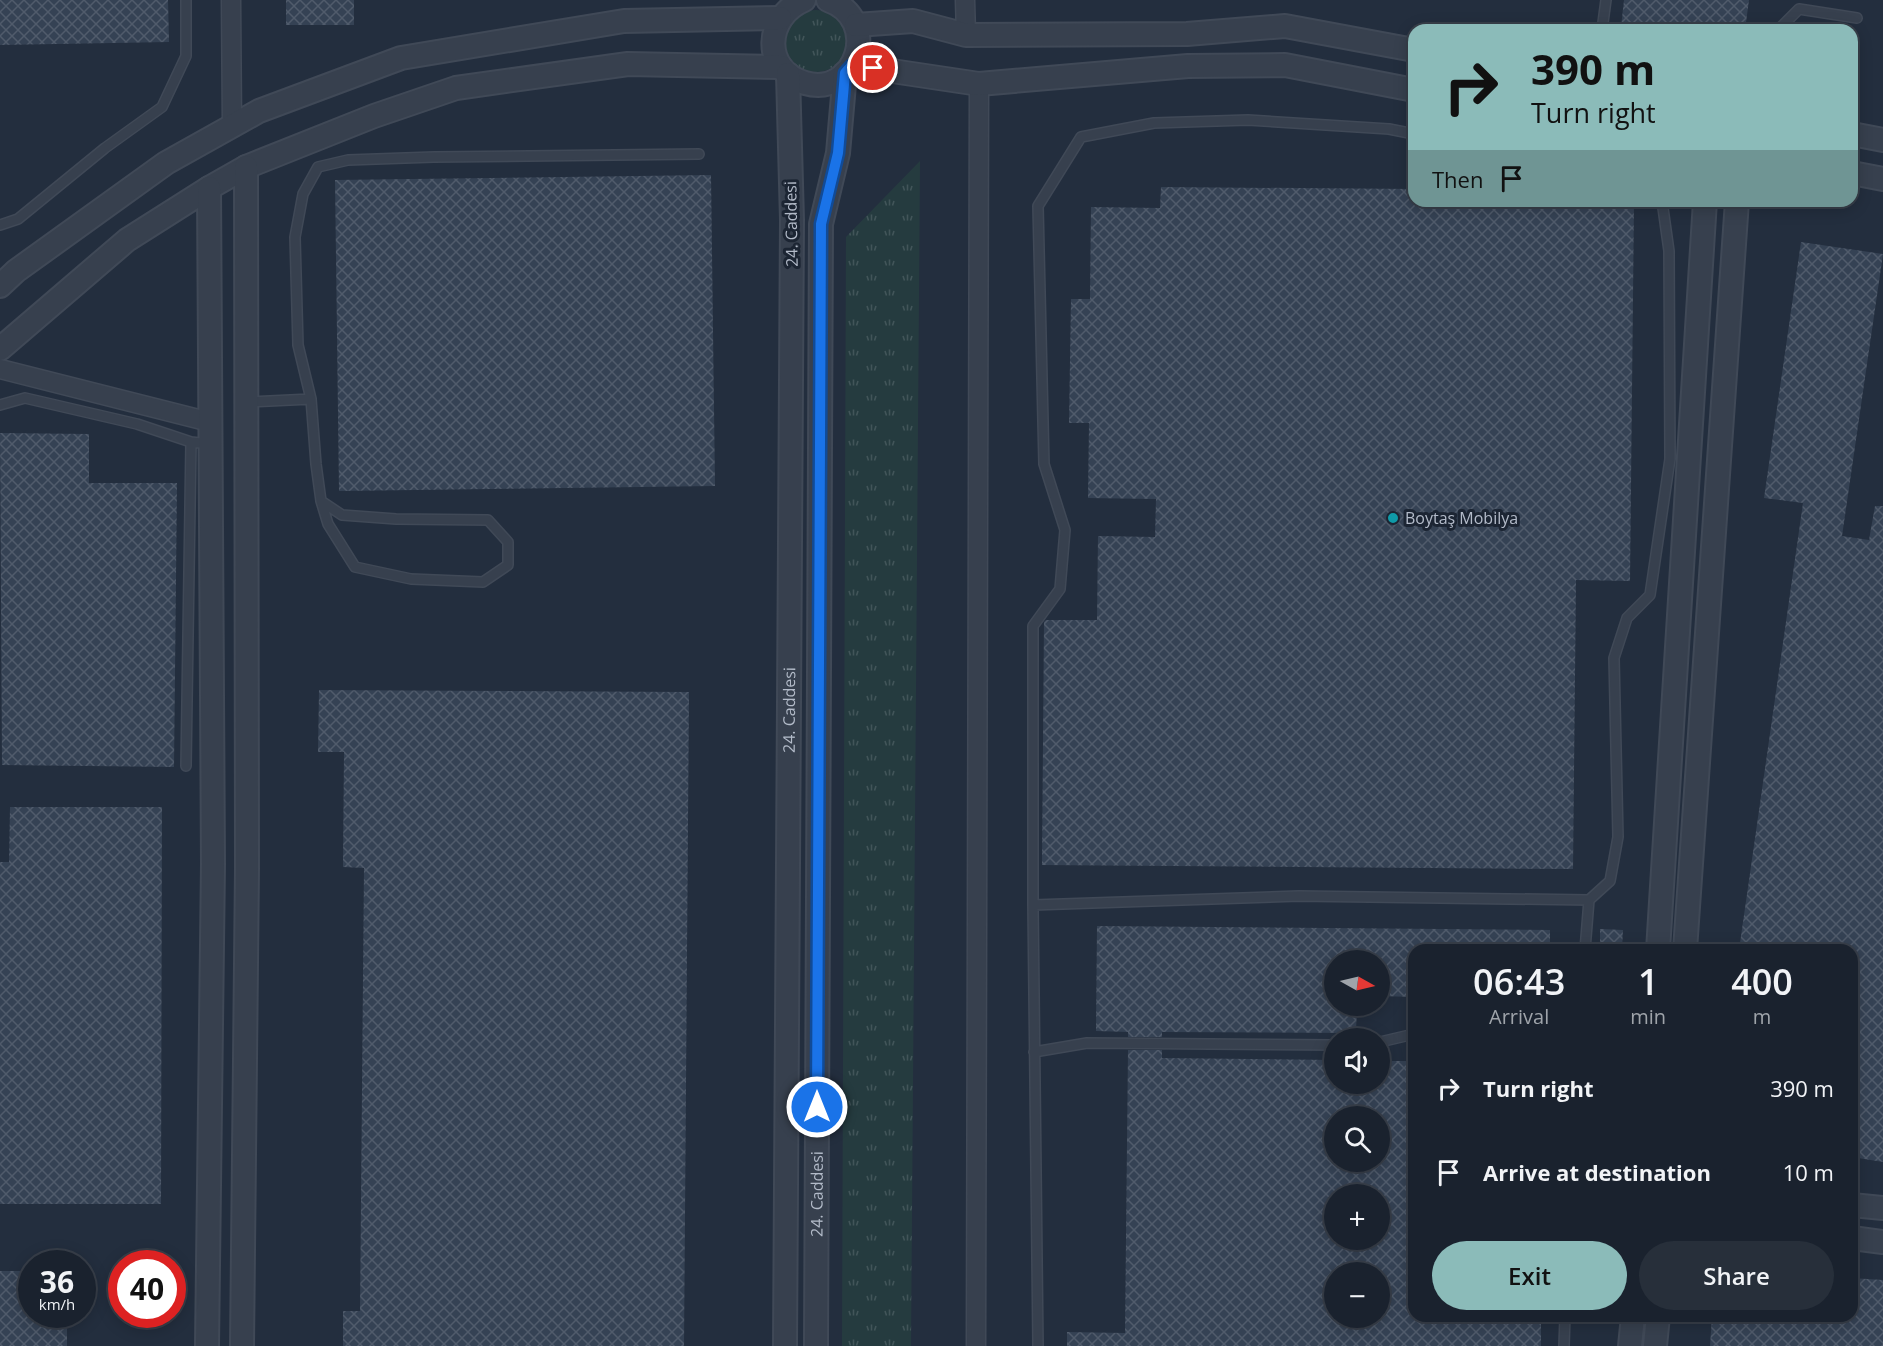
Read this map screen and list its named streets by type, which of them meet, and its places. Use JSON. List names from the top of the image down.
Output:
{
  "streets": {
    "street": ["24. Caddesi"]
  },
  "places": ["Boytaş Mobilya"],
  "north": "right",
  "page": {
    "turn": ["390 m", "Turn right"],
    "then": "Then",
    "eta": [
      "06:43",
      "Arrival",
      "1",
      "min",
      "400",
      "m"
    ],
    "map_buttons": ["+", "−"],
    "list": [
      {
        "name": "Turn right",
        "value": "390 m"
      },
      {
        "name": "Arrive at destination",
        "value": "10 m"
      }
    ],
    "buttons": ["Exit", "Share"],
    "speed": "36 km/h",
    "limit": "40"
  }
}
